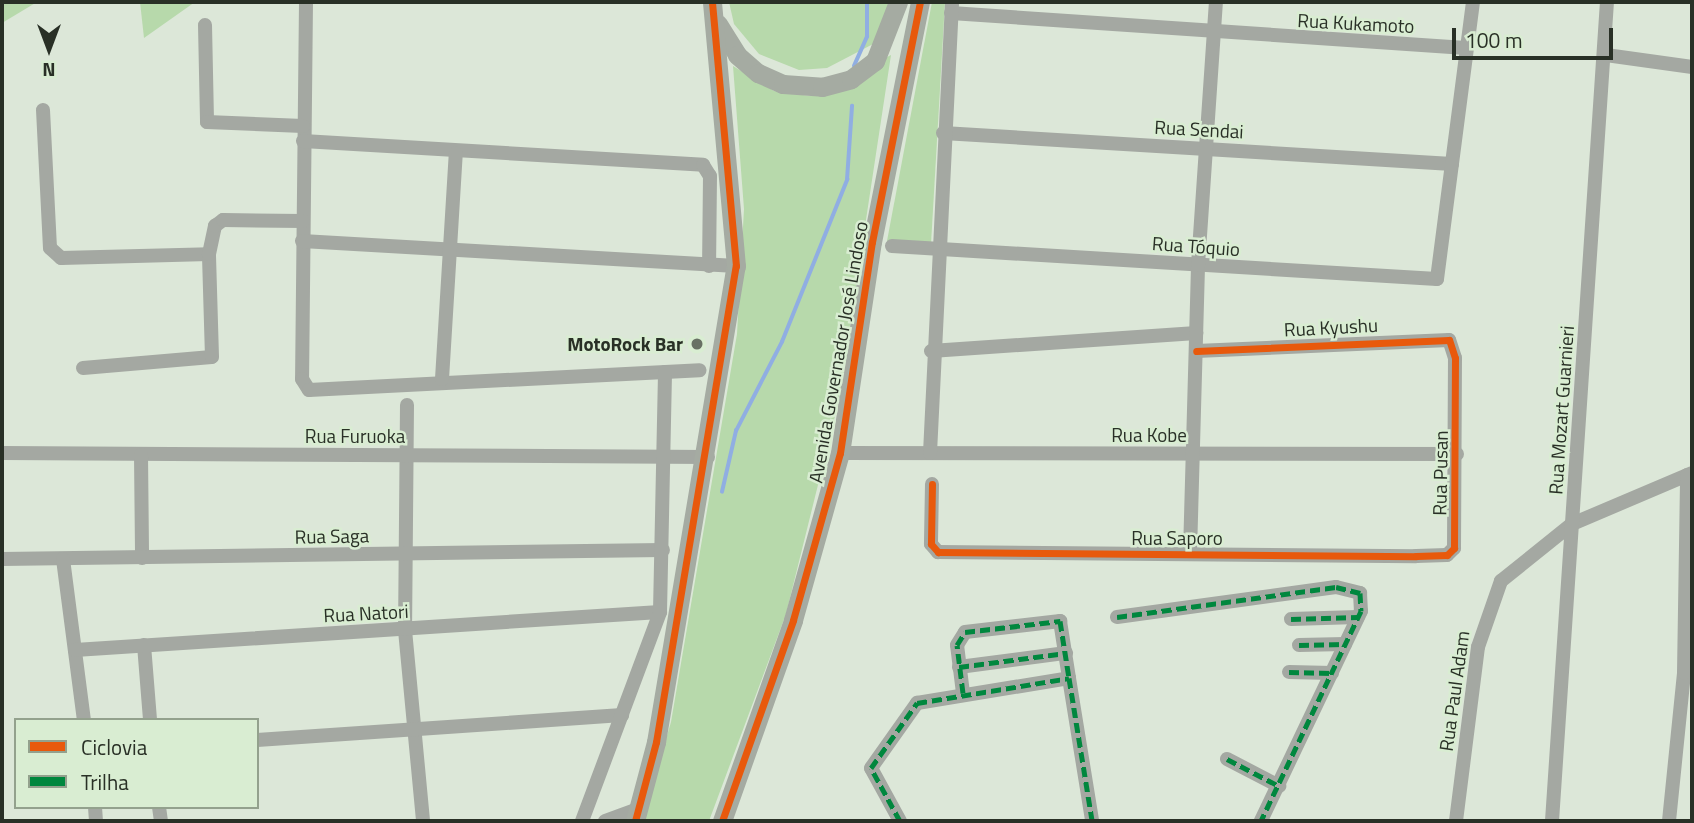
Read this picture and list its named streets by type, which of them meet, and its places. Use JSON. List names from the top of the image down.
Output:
{
  "streets": {
    "main road": ["Avenida Governador José Lindoso"],
    "street": [
      "Rua Kukamoto",
      "Rua Sendai",
      "Rua Tóquio",
      "Rua Kyushu",
      "Rua Mozart Guarnieri",
      "Rua Kobe",
      "Rua Furuoka",
      "Rua Pusan",
      "Rua Saga",
      "Rua Saporo",
      "Rua Natori",
      "Rua Paul Adam"
    ]
  },
  "crossings": [
    ["Rua Sendai", "Rua Tóquio"],
    ["Rua Kyushu", "Rua Pusan"],
    ["Avenida Governador José Lindoso", "Rua Kobe"],
    ["Rua Mozart Guarnieri", "Rua Paul Adam"],
    ["Rua Kobe", "Rua Pusan"],
    ["Rua Pusan", "Rua Saporo"]
  ],
  "places": ["MotoRock Bar"],
  "legend": ["Ciclovia", "Trilha"],
  "scale_bar": "100 m",
  "north": "bottom"
}
